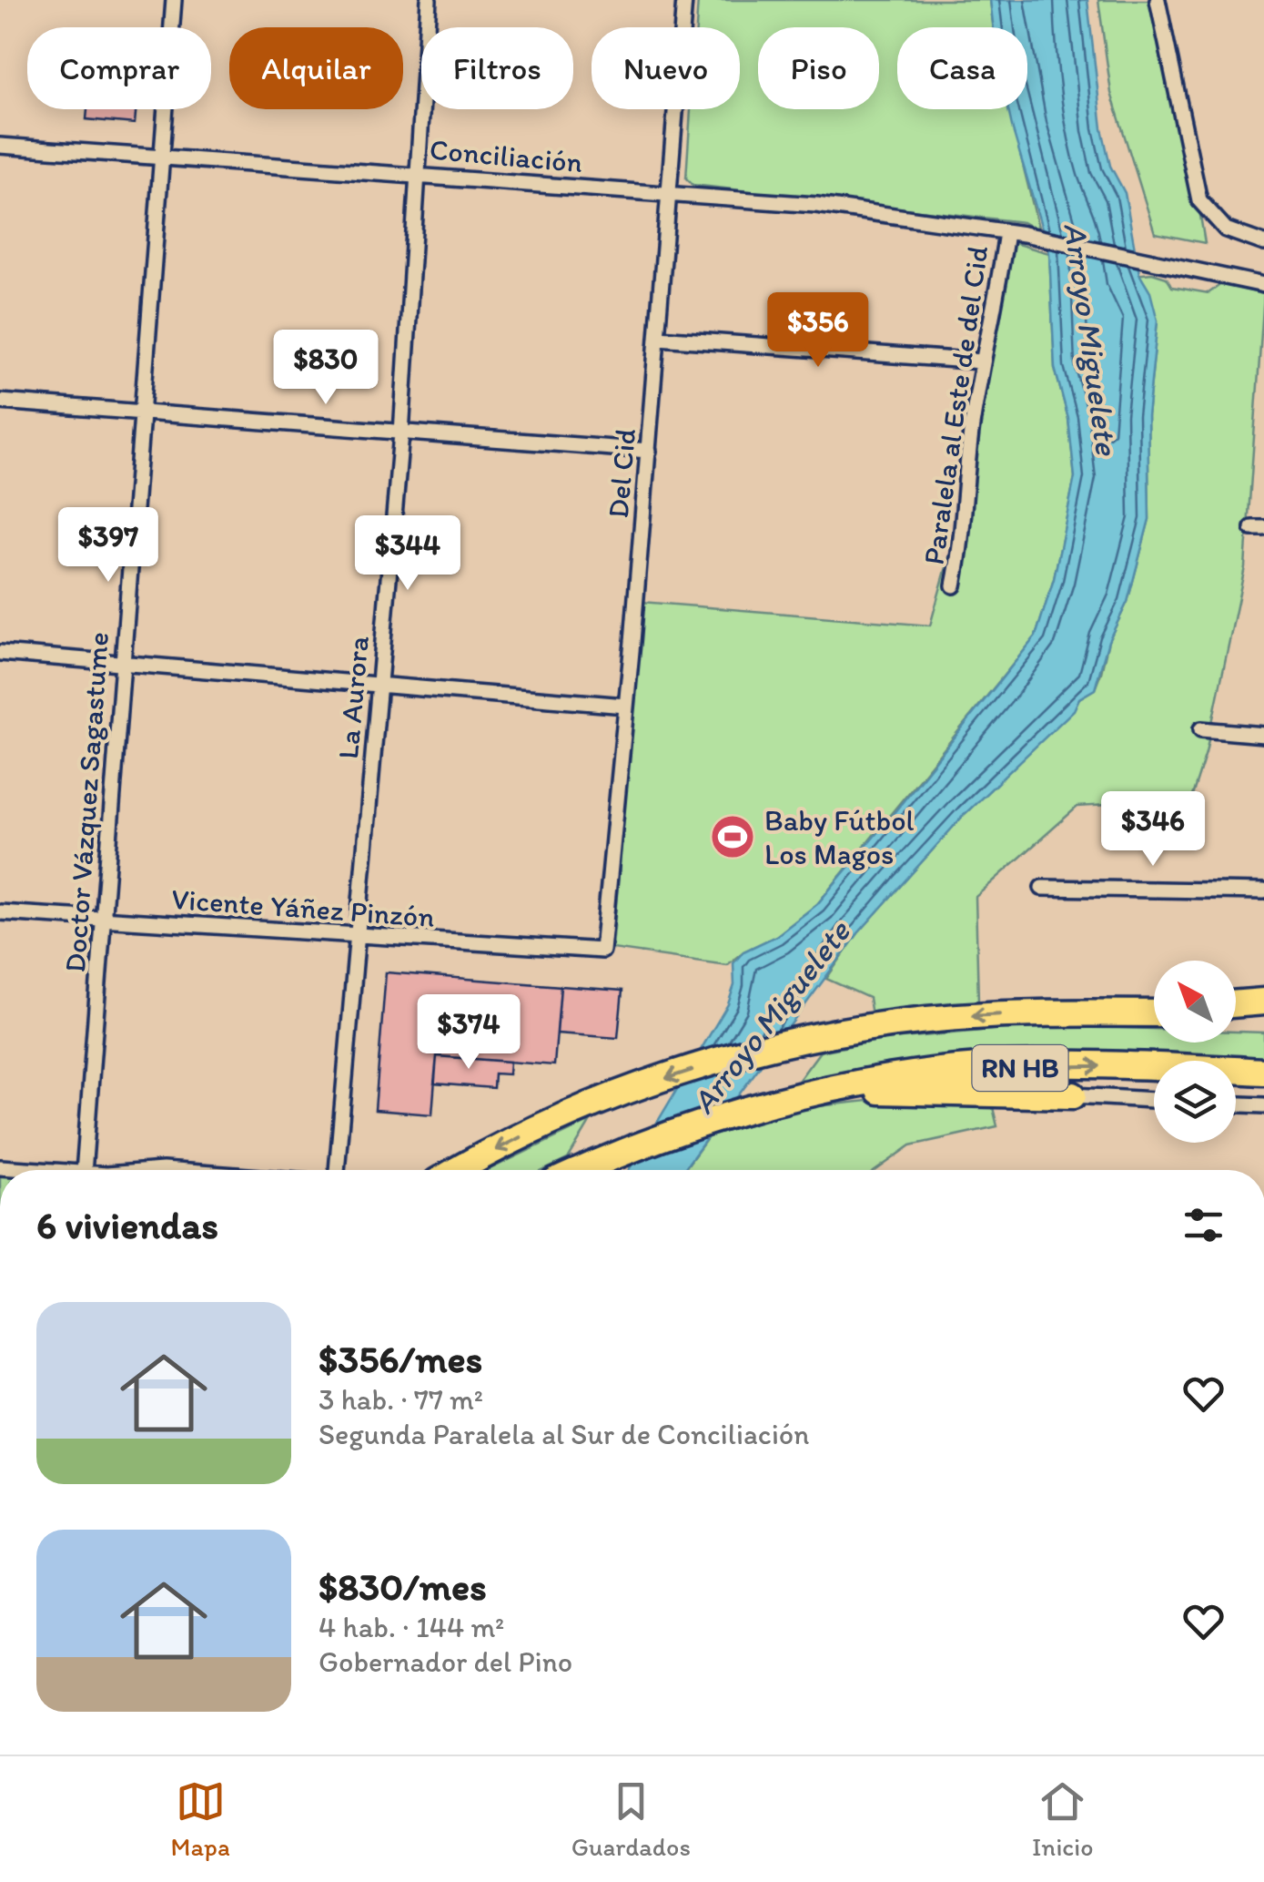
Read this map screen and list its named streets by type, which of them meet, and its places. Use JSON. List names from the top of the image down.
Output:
{
  "streets": {
    "highway": ["RN HB"],
    "street": [
      "Conciliación",
      "Paralela al Este de del Cid",
      "Del Cid",
      "La Aurora",
      "Doctor Vázquez Sagastume",
      "Vicente Yáñez Pinzón"
    ]
  },
  "crossings": [
    ["Conciliación", "Paralela al Este de del Cid"],
    ["Conciliación", "Del Cid"],
    ["Conciliación", "La Aurora"],
    ["Conciliación", "Doctor Vázquez Sagastume"],
    ["Del Cid", "Vicente Yáñez Pinzón"],
    ["La Aurora", "Vicente Yáñez Pinzón"],
    ["Doctor Vázquez Sagastume", "Vicente Yáñez Pinzón"]
  ],
  "water": ["Arroyo Miguelete"],
  "places": {
    "sports": ["Baby Fútbol Los Magos"]
  },
  "north": "top left",
  "page": {
    "chip": [
      "Comprar",
      "Alquilar",
      "Filtros",
      "Nuevo",
      "Piso",
      "Casa"
    ],
    "price": [
      "$356",
      "$830",
      "$397",
      "$344",
      "$346",
      "$374"
    ],
    "heading": "6 viviendas",
    "list": [
      {
        "name": "$356/mes",
        "note": "3 hab. · 77 m² · Segunda Paralela al Sur de Conciliación"
      },
      {
        "name": "$830/mes",
        "note": "4 hab. · 144 m² · Gobernador del Pino"
      }
    ],
    "tabs": ["Mapa", "Guardados", "Inicio"]
  }
}
